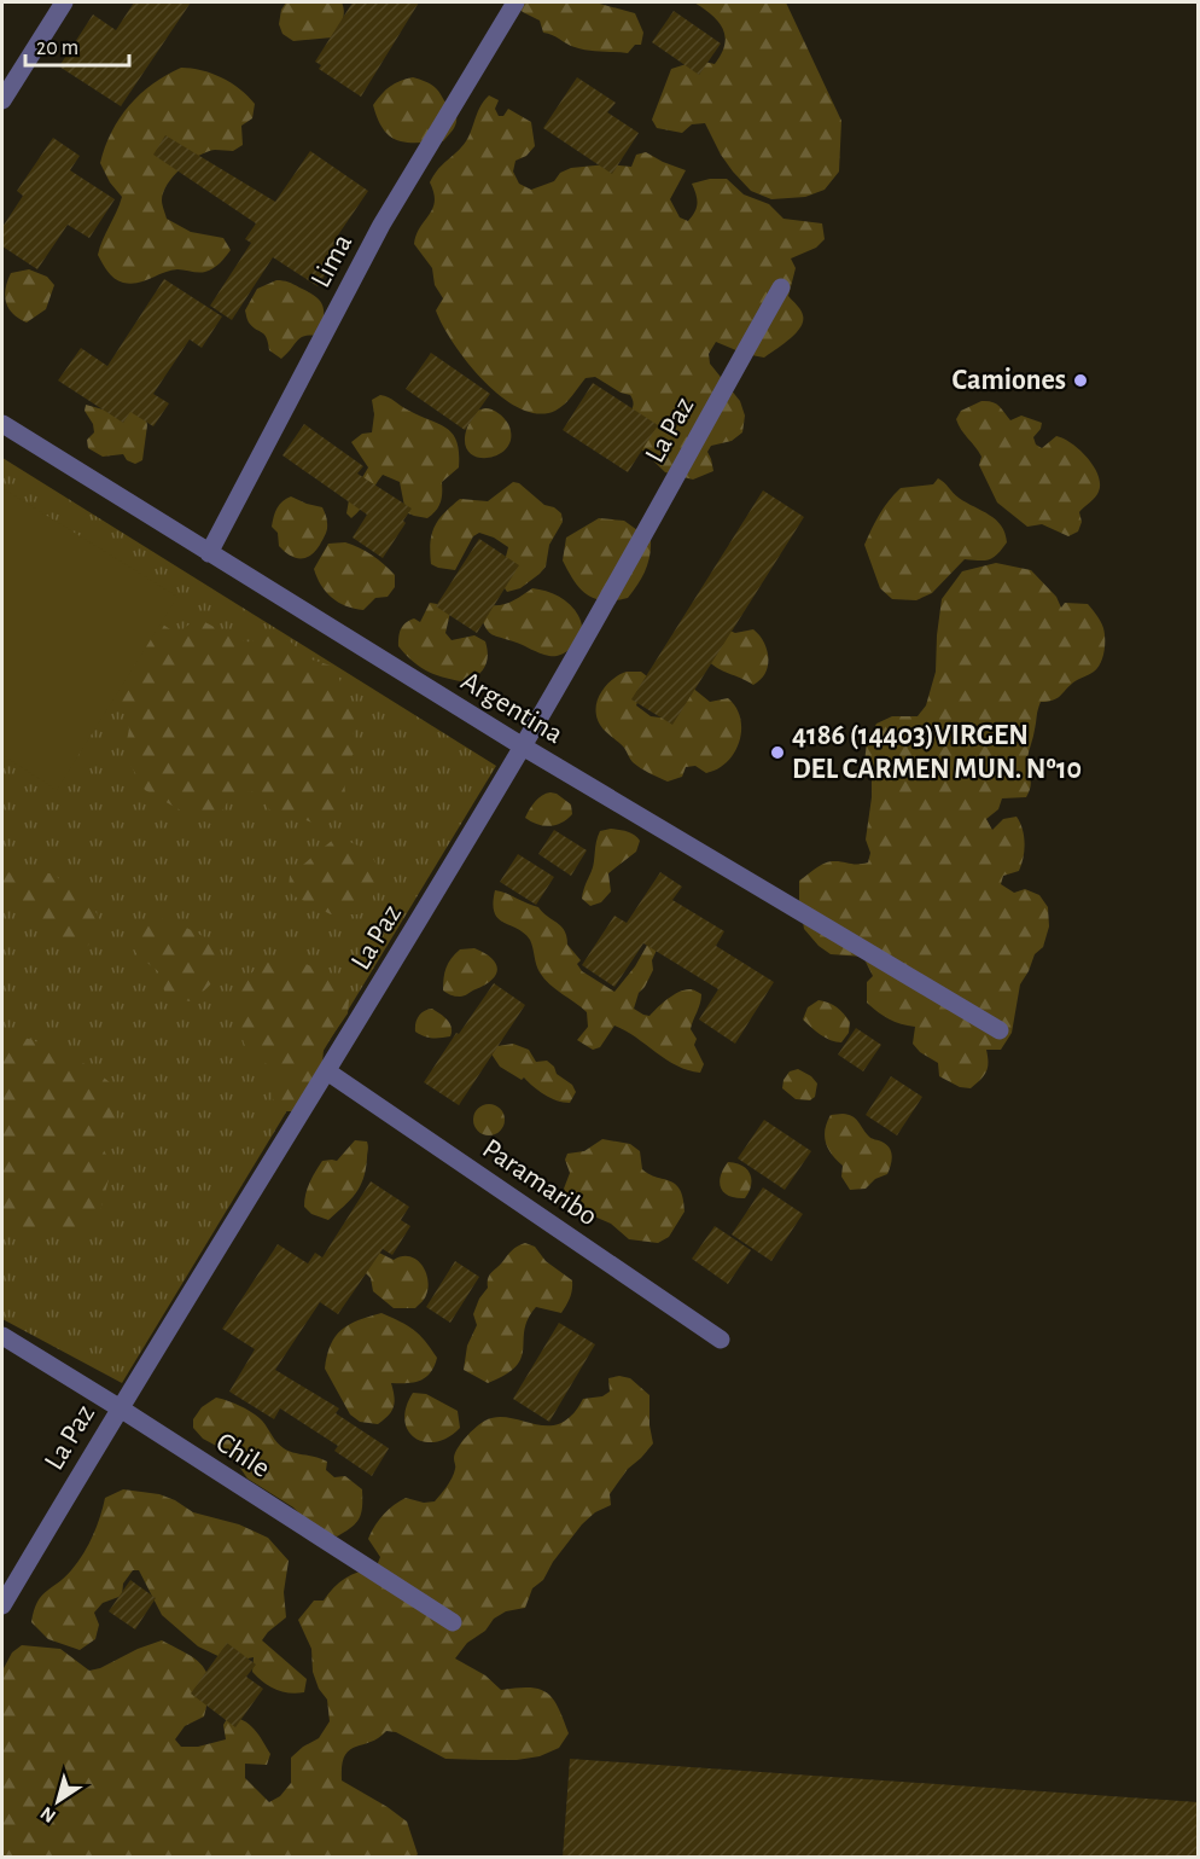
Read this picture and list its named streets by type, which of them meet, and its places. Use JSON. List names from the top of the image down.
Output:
{
  "streets": {
    "street": [
      "Lima",
      "La Paz",
      "Argentina",
      "Paramaribo",
      "Chile"
    ]
  },
  "crossings": [
    ["Lima", "Argentina"],
    ["La Paz", "Argentina"],
    ["La Paz", "Paramaribo"],
    ["La Paz", "Chile"]
  ],
  "places": ["Camiones", "4186 (14403)VIRGEN DEL CARMEN MUN. Nº10"],
  "scale_bar": "20 m",
  "north": "bottom left"
}
